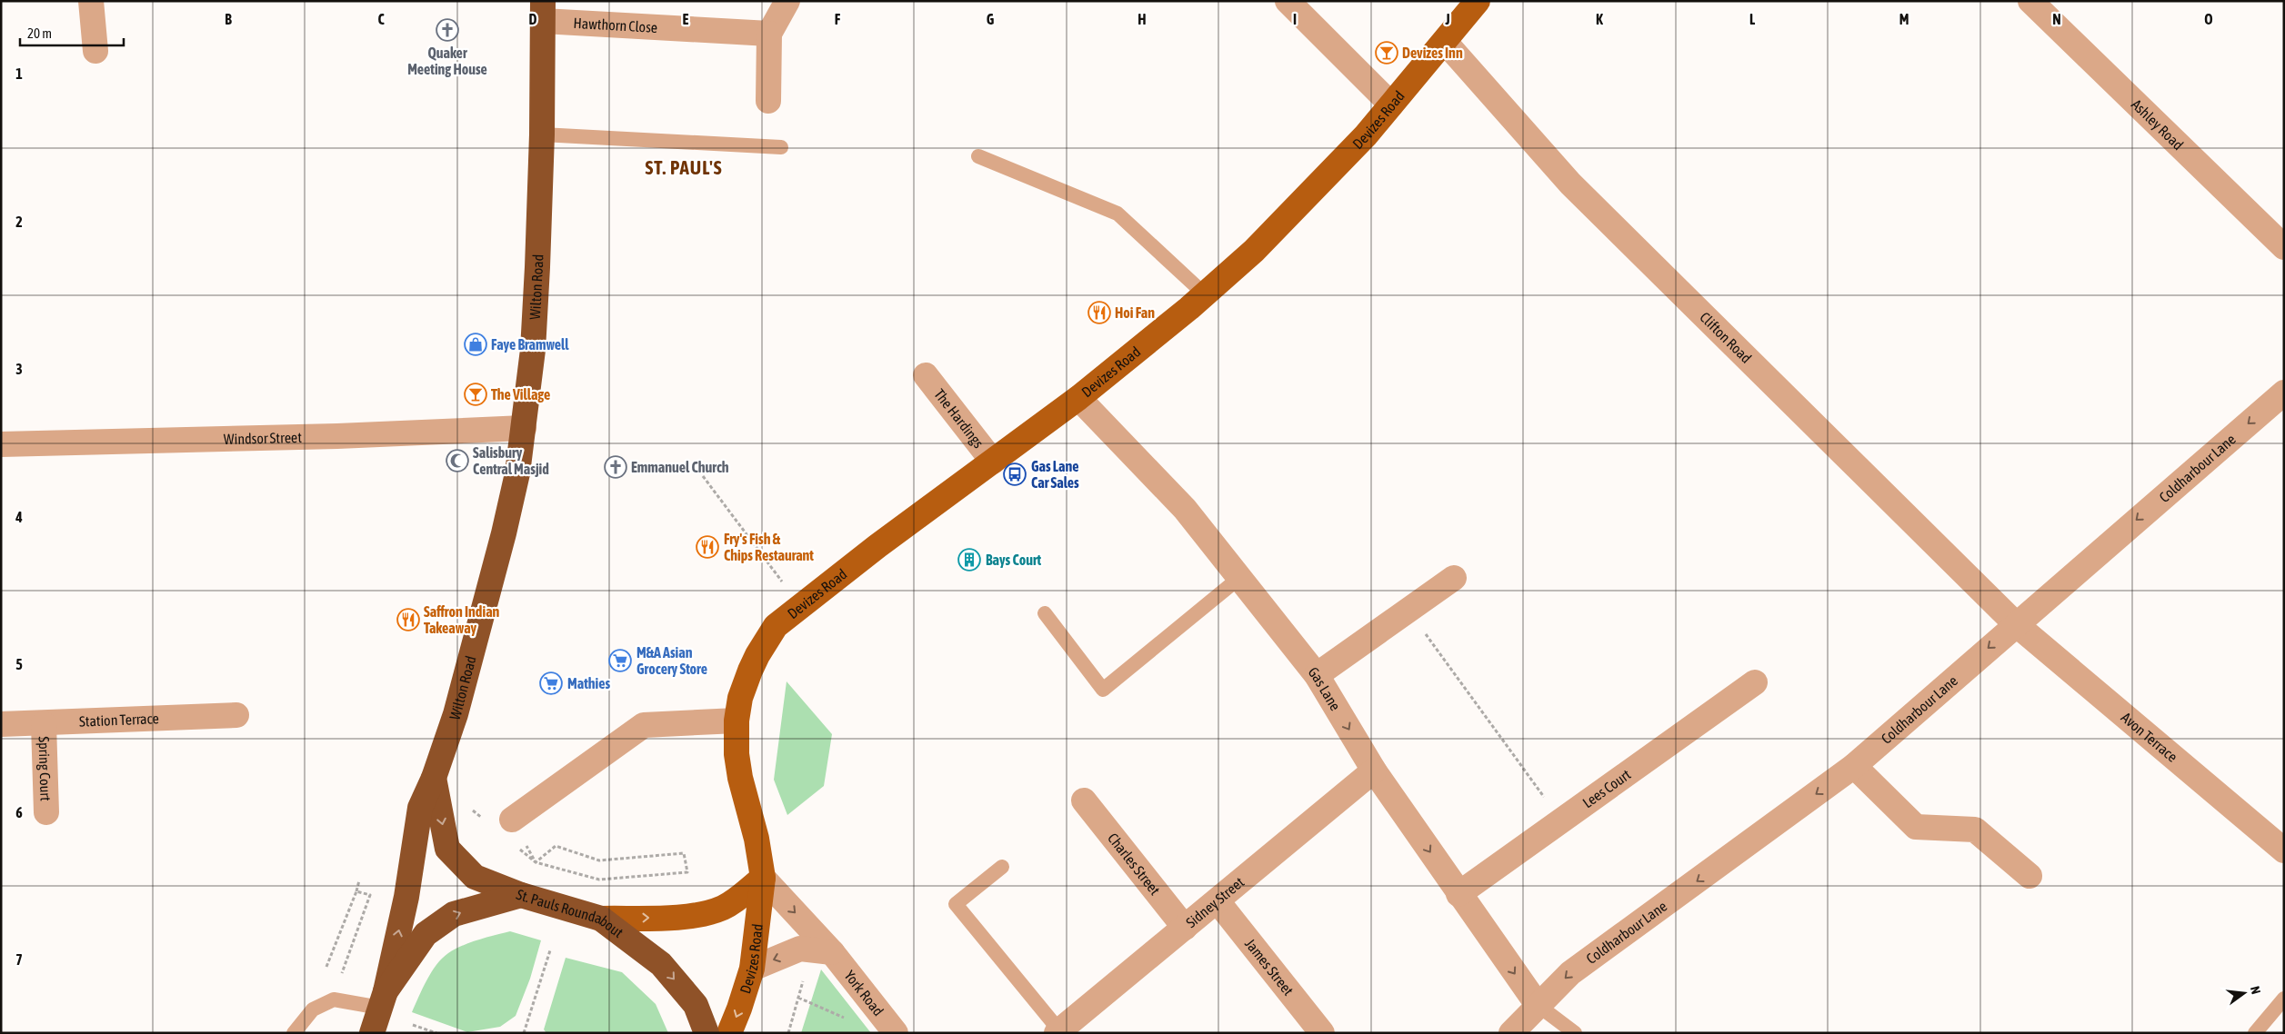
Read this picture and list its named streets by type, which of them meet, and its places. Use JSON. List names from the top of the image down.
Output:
{
  "streets": {
    "highway": ["Wilton Road", "St. Pauls Roundabout"],
    "main road": ["Devizes Road"],
    "street": [
      "Hawthorn Close",
      "Ashley Road",
      "Clifton Road",
      "The Hardings",
      "Windsor Street",
      "Coldharbour Lane",
      "Gas Lane",
      "Station Terrace",
      "Avon Terrace",
      "Spring Court",
      "Lees Court",
      "Charles Street",
      "Sidney Street",
      "James Street",
      "York Road"
    ]
  },
  "crossings": [
    ["Hawthorn Close", "Wilton Road"],
    ["Devizes Road", "Clifton Road"],
    ["Devizes Road", "The Hardings"],
    ["Devizes Road", "Gas Lane"],
    ["Devizes Road", "York Road"],
    ["Wilton Road", "Windsor Street"],
    ["Wilton Road", "St. Pauls Roundabout"],
    ["Clifton Road", "Coldharbour Lane"],
    ["Clifton Road", "Avon Terrace"],
    ["Coldharbour Lane", "Gas Lane"],
    ["Coldharbour Lane", "Avon Terrace"],
    ["Gas Lane", "Lees Court"],
    ["Gas Lane", "Sidney Street"],
    ["Station Terrace", "Spring Court"],
    ["Charles Street", "Sidney Street"],
    ["Sidney Street", "James Street"]
  ],
  "one_way": ["Coldharbour Lane", "Gas Lane", "York Road"],
  "districts": ["ST. PAUL'S"],
  "places": {
    "church": ["Quaker Meeting House", "Emmanuel Church"],
    "bar": ["Devizes Inn", "The Village"],
    "restaurant": ["Hoi Fan", "Fry's Fish & Chips Restaurant", "Saffron Indian Takeaway"],
    "shop": ["Faye Bramwell"],
    "mosque": ["Salisbury Central Masjid"],
    "bus stop": ["Gas Lane Car Sales"],
    "building": ["Bays Court"],
    "supermarket": ["M&A Asian Grocery Store", "Mathies"]
  },
  "scale_bar": "20 m",
  "north": "right",
  "grid": {
    "columns": [
      "B",
      "C",
      "D",
      "E",
      "F",
      "G",
      "H",
      "I",
      "J",
      "K",
      "L",
      "M",
      "N",
      "O"
    ],
    "rows": [
      "1",
      "2",
      "3",
      "4",
      "5",
      "6",
      "7"
    ]
  }
}
